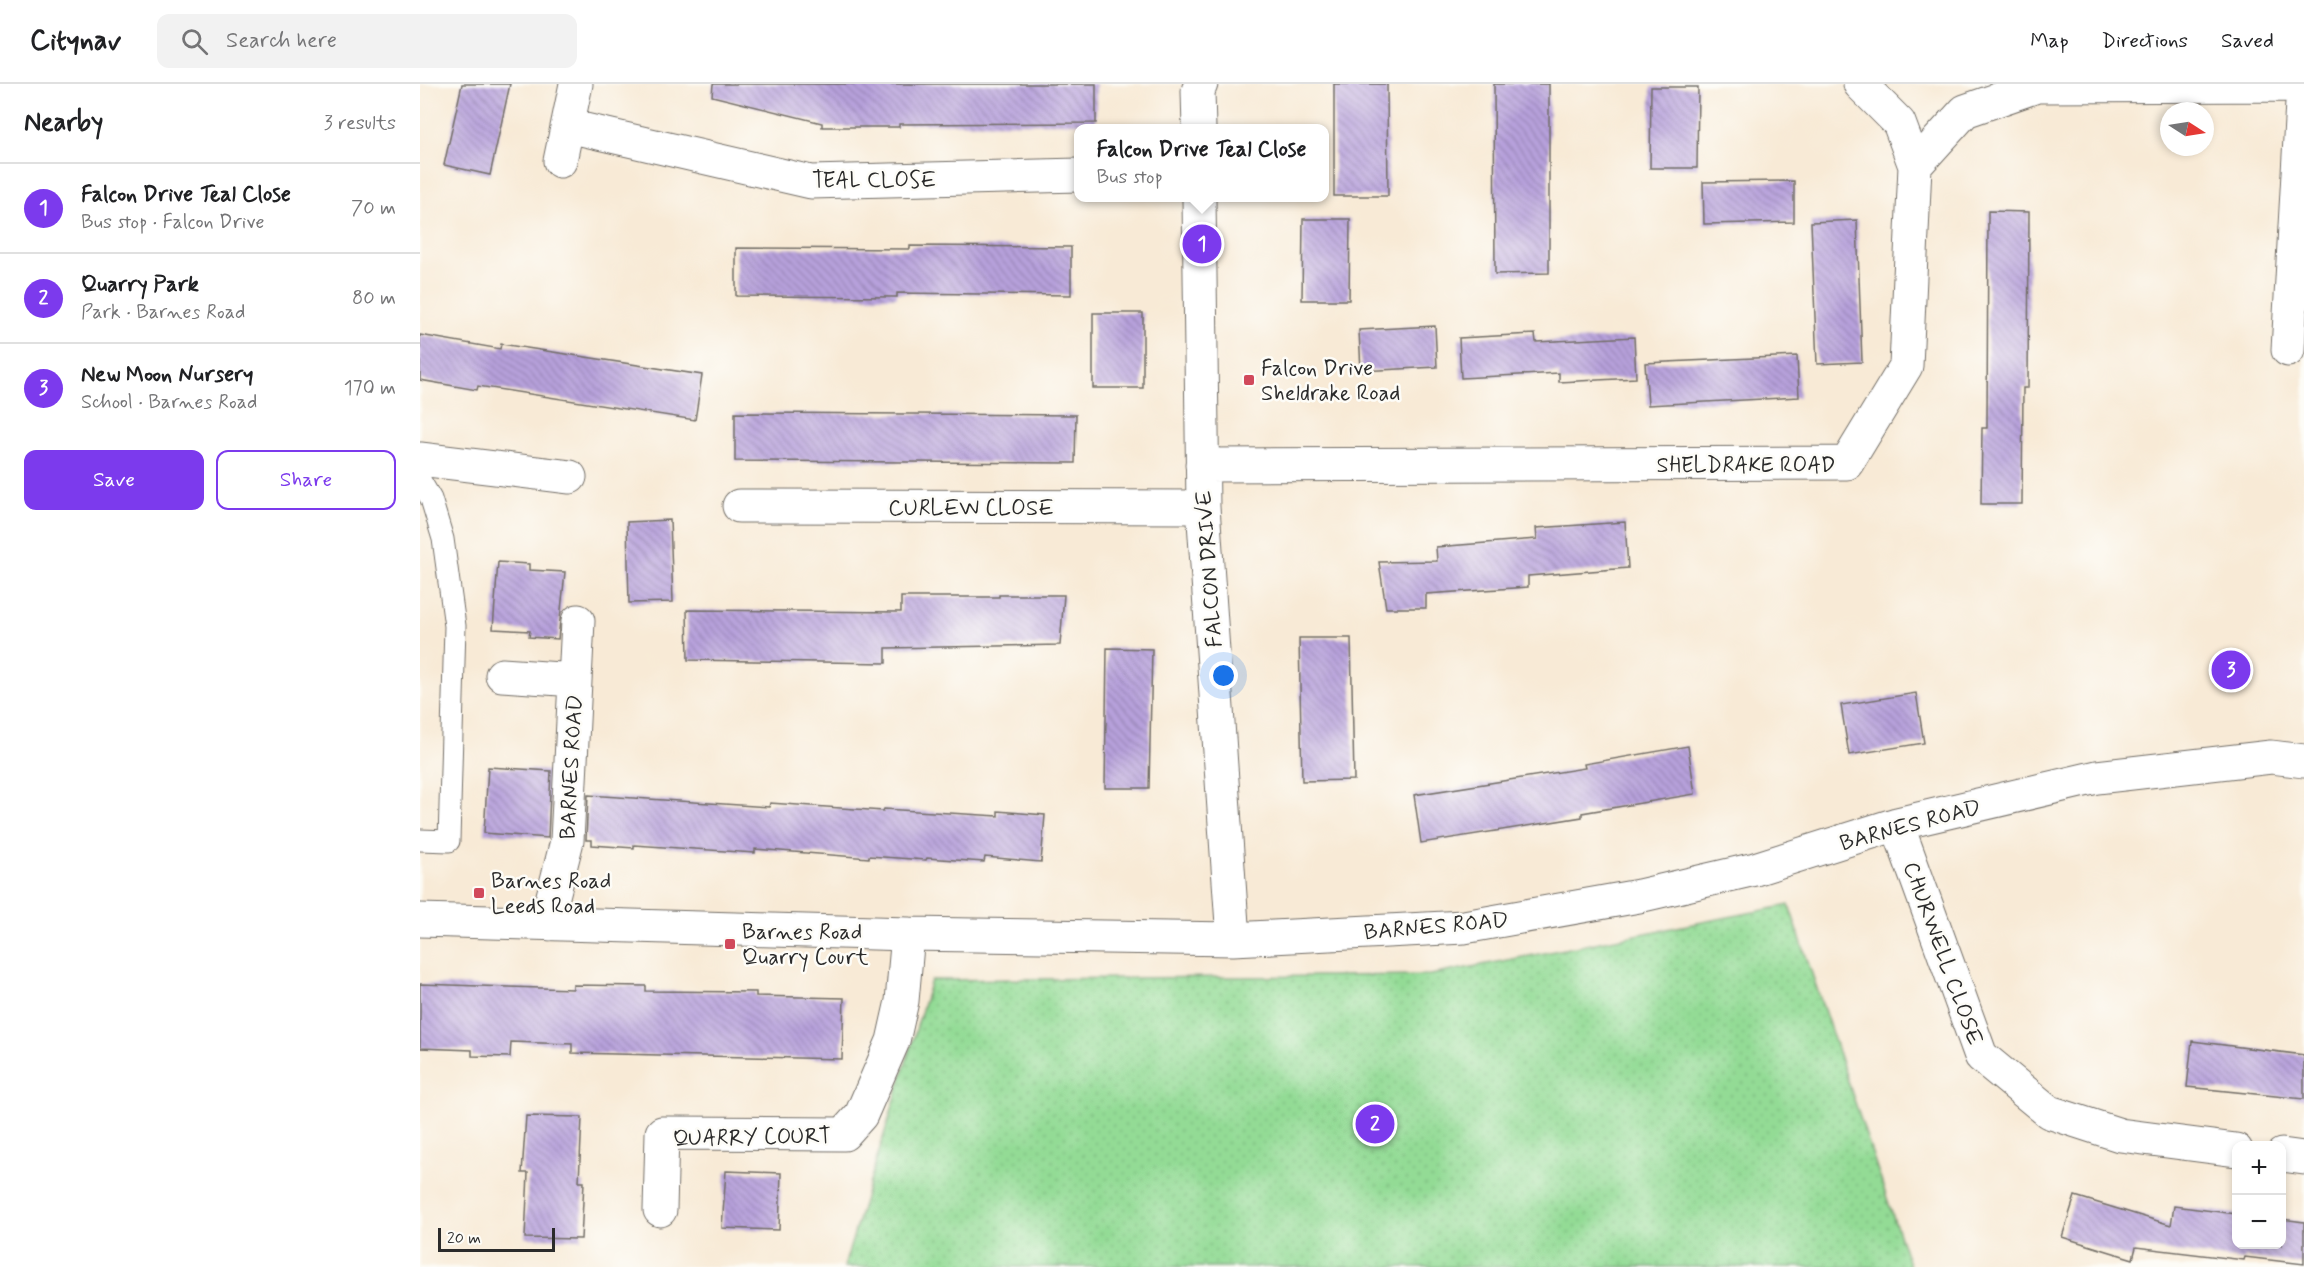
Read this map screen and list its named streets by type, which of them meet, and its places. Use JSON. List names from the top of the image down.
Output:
{
  "streets": {
    "street": [
      "TEAL CLOSE",
      "SHELDRAKE ROAD",
      "CURLEW CLOSE",
      "FALCON DRIVE",
      "BARNES ROAD",
      "CHURWELL CLOSE",
      "QUARRY COURT"
    ]
  },
  "crossings": [
    ["SHELDRAKE ROAD", "FALCON DRIVE"],
    ["CURLEW CLOSE", "FALCON DRIVE"],
    ["FALCON DRIVE", "BARNES ROAD"],
    ["BARNES ROAD", "CHURWELL CLOSE"],
    ["BARNES ROAD", "QUARRY COURT"]
  ],
  "places": {
    "transit": ["Falcon Drive Sheldrake Road", "Barnes Road Leeds Road", "Barnes Road Quarry Court"]
  },
  "scale_bar": "20 m",
  "north": "right",
  "page": {
    "header": "Citynav",
    "search": "Search here",
    "nav": ["Map", "Directions", "Saved"],
    "heading": ["Nearby", "3 results"],
    "popup": ["Falcon Drive Teal Close", "Bus stop"],
    "list": [
      {
        "mark": "1",
        "name": "Falcon Drive Teal Close",
        "note": "Bus stop · Falcon Drive",
        "value": "70 m"
      },
      {
        "mark": "2",
        "name": "Quarry Park",
        "note": "Park · Barnes Road",
        "value": "80 m"
      },
      {
        "mark": "3",
        "name": "New Moon Nursery",
        "note": "School · Barnes Road",
        "value": "170 m"
      }
    ],
    "pins": ["1", "3", "2"],
    "buttons": ["Save", "Share"],
    "map_buttons": ["+", "−"],
    "scale": "20 m"
  }
}
